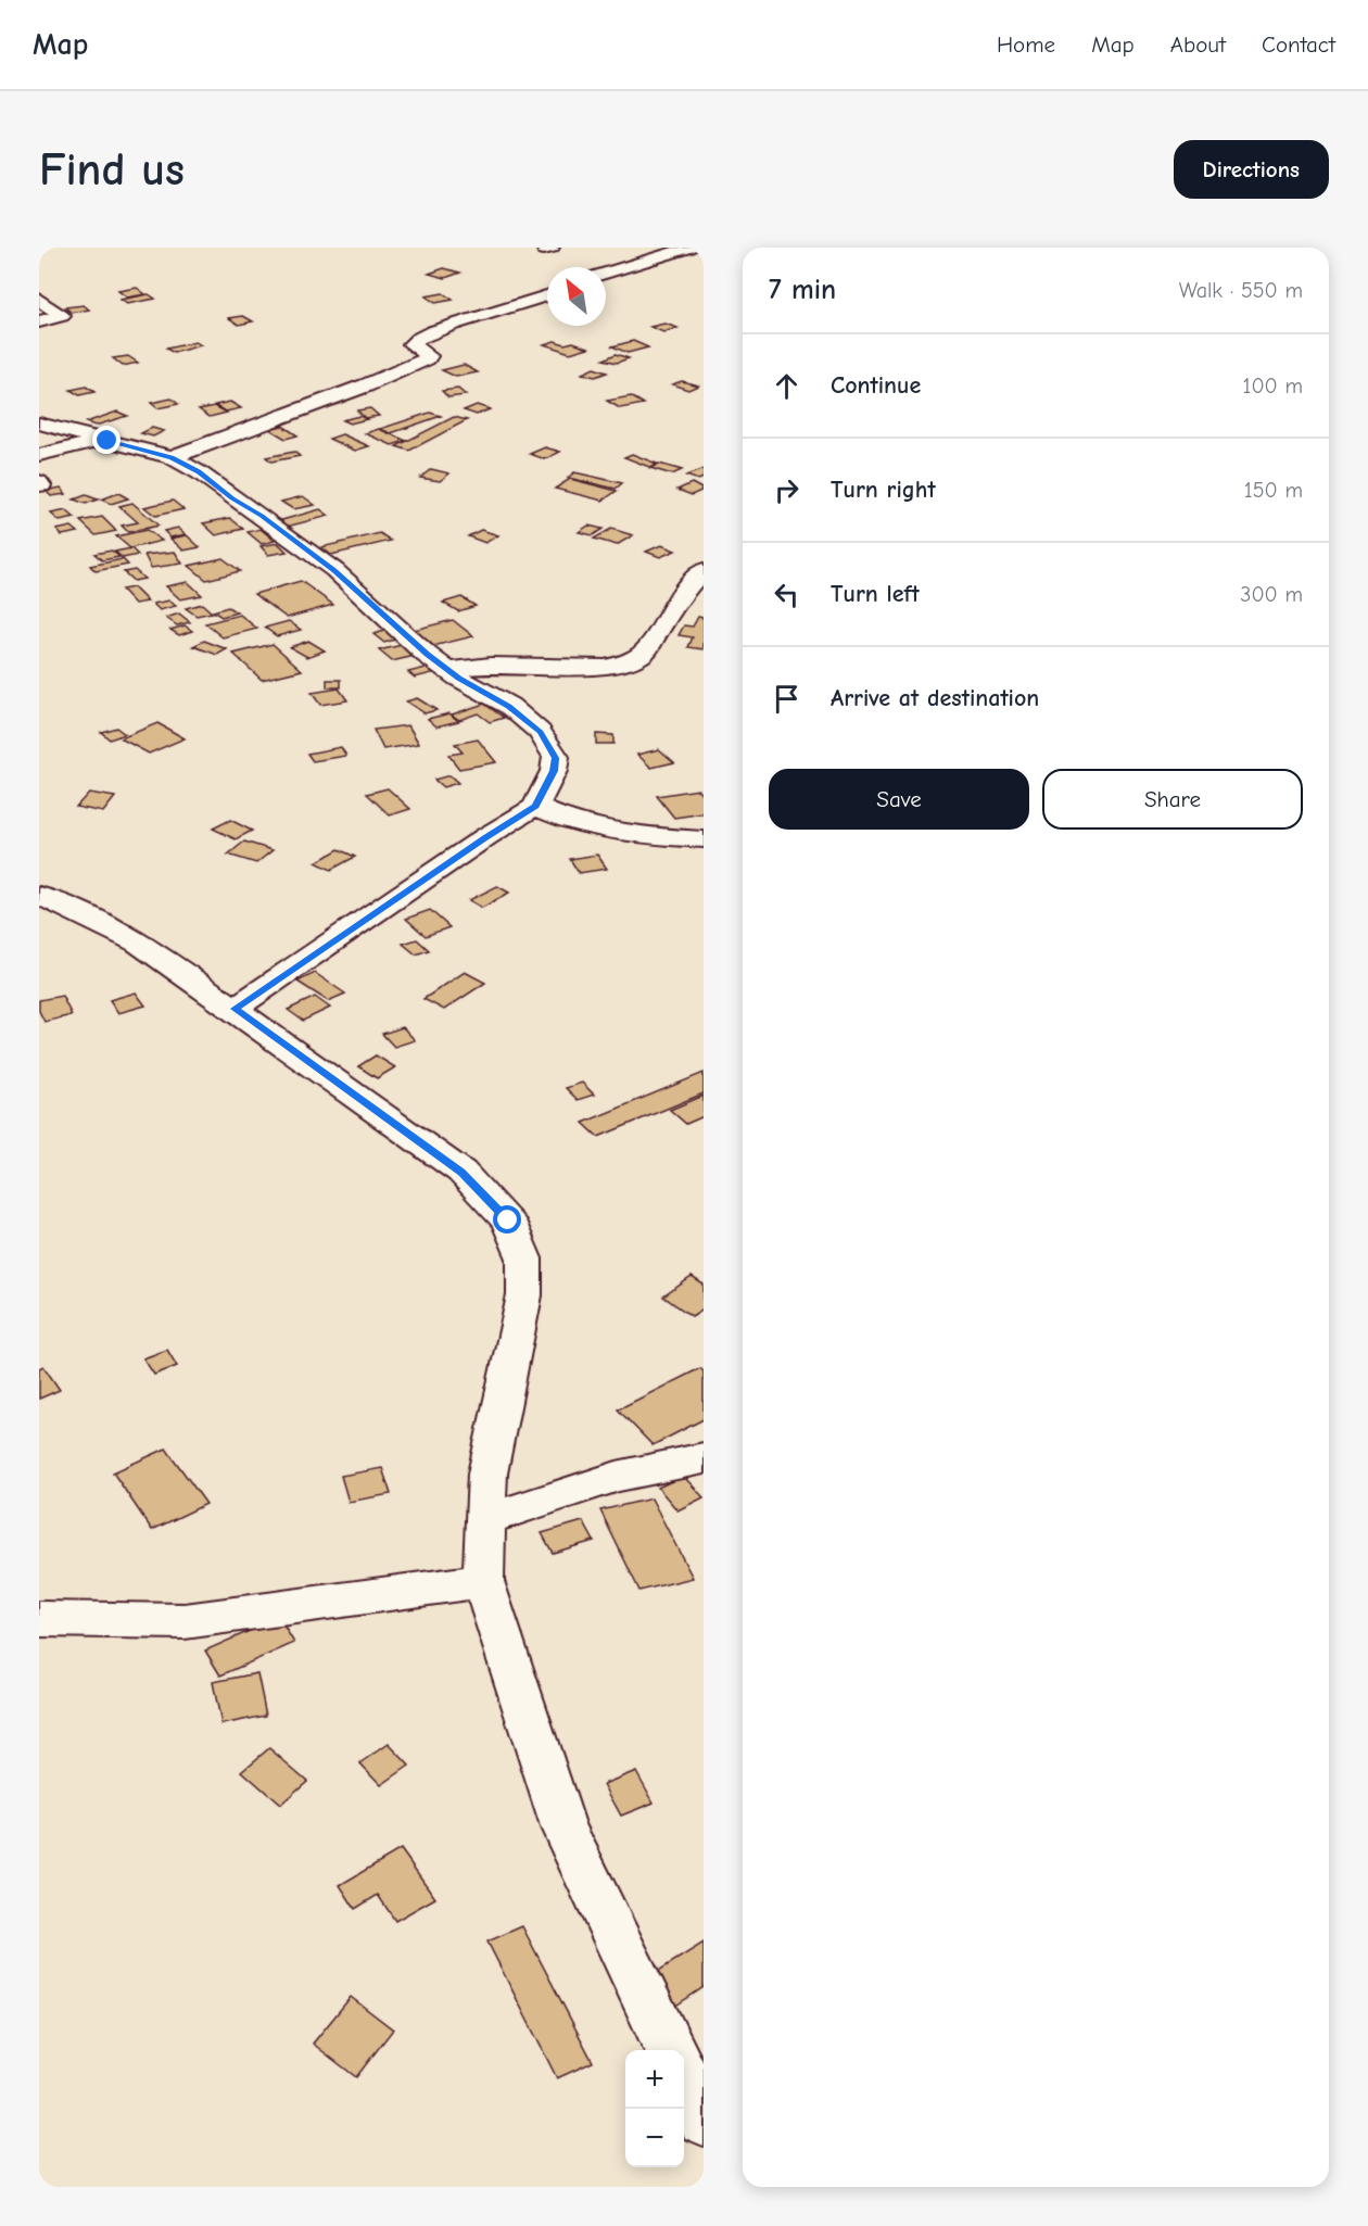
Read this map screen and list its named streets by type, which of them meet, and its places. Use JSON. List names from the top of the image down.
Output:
{
  "north": "top left",
  "page": {
    "header": "Map",
    "nav": [
      "Home",
      "Map",
      "About",
      "Contact"
    ],
    "buttons": [
      "Directions",
      ["Save", "Share"]
    ],
    "title": "Find us",
    "heading": ["7 min", "Walk · 550 m"],
    "list": [
      ["Continue", "100 m"],
      ["Turn right", "150 m"],
      ["Turn left", "300 m"],
      "Arrive at destination"
    ],
    "map_buttons": ["+", "−"]
  }
}
